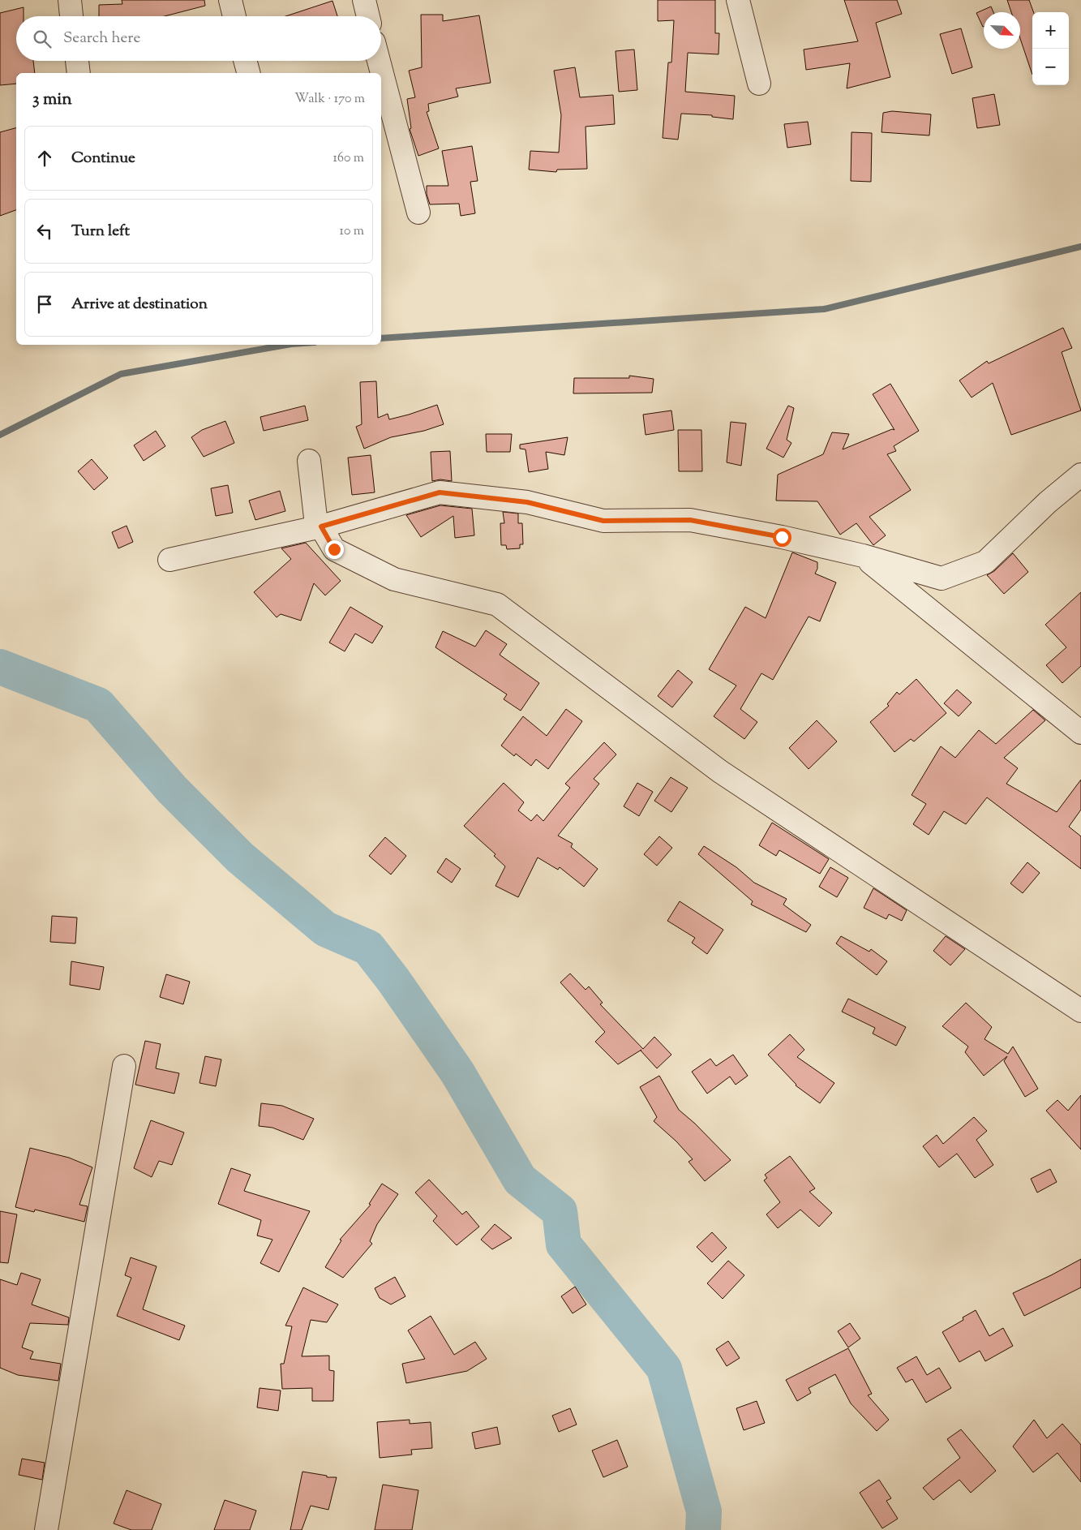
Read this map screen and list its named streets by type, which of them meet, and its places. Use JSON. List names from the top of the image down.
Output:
{
  "north": "bottom right",
  "page": {
    "map_buttons": ["+", "−"],
    "search": "Search here",
    "heading": ["3 min", "Walk · 170 m"],
    "list": [
      ["Continue", "160 m"],
      ["Turn left", "10 m"],
      "Arrive at destination"
    ]
  }
}
